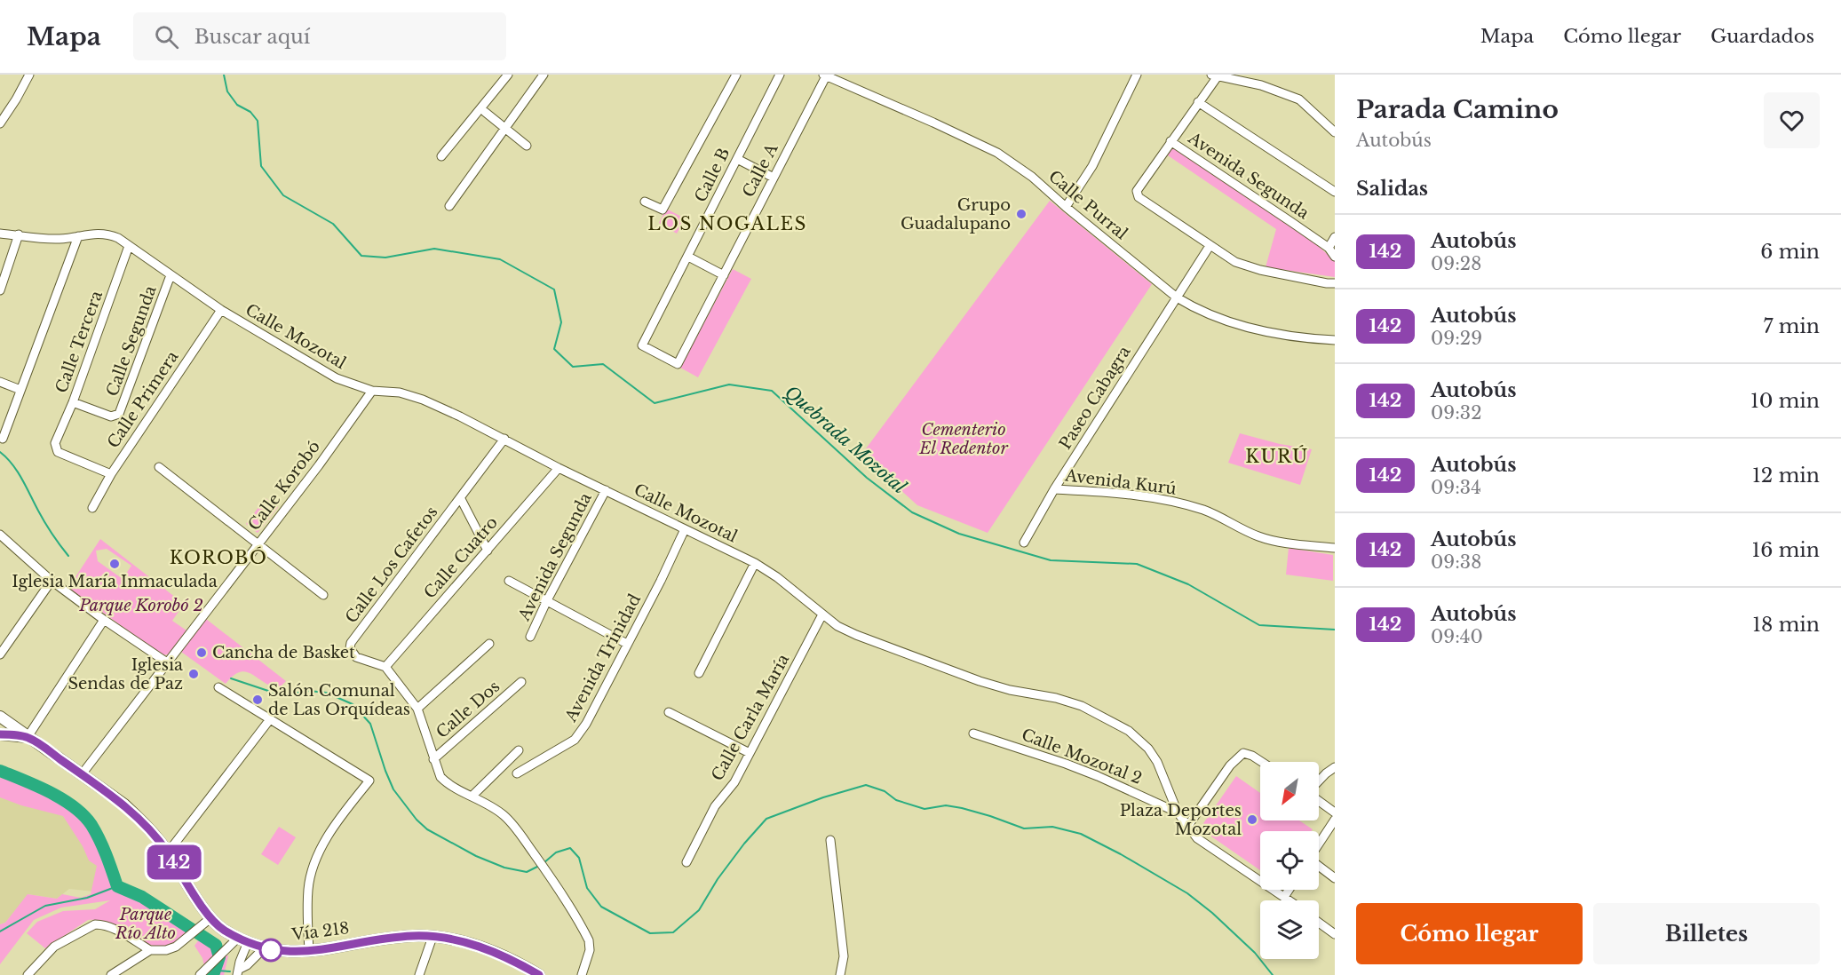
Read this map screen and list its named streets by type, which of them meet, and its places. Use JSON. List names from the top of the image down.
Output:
{
  "streets": {
    "main road": ["Vía 218"],
    "street": [
      "Calle A",
      "Calle B",
      "Avenida Segunda",
      "Calle Purral",
      "Calle Mozotal",
      "Calle Segunda",
      "Calle Tercera",
      "Paseo Cabagra",
      "Calle Primera",
      "Avenida Kurú",
      "Calle Korobó",
      "Calle Cuatro",
      "Calle Los Cafetos",
      "Avenida Trinidad",
      "Calle Dos",
      "Calle Carla María",
      "Calle Mozotal 2"
    ]
  },
  "crossings": [
    ["Calle A", "Calle B"],
    ["Calle A", "Calle Purral"],
    ["Avenida Segunda", "Calle Mozotal"],
    ["Calle Purral", "Paseo Cabagra"],
    ["Calle Mozotal", "Calle Segunda"],
    ["Calle Mozotal", "Calle Tercera"],
    ["Calle Mozotal", "Calle Primera"],
    ["Calle Mozotal", "Calle Korobó"],
    ["Calle Mozotal", "Calle Cuatro"],
    ["Calle Mozotal", "Calle Los Cafetos"],
    ["Calle Mozotal", "Avenida Trinidad"],
    ["Calle Mozotal", "Calle Carla María"],
    ["Calle Mozotal", "Calle Mozotal 2"],
    ["Calle Segunda", "Calle Tercera"],
    ["Calle Tercera", "Calle Primera"],
    ["Paseo Cabagra", "Avenida Kurú"],
    ["Calle Korobó", "Vía 218"],
    ["Calle Cuatro", "Calle Los Cafetos"]
  ],
  "districts": ["LOS NOGALES", "KURÚ", "KOROBÓ"],
  "water": ["Quebrada Mozotal"],
  "parks": ["Cementerio El Redentor", "Parque Korobó 2", "Parque Río Alto"],
  "places": [
    "Grupo Guadalupano",
    "Iglesia María Inmaculada",
    "Cancha de Basket",
    "Iglesia Sendas de Paz",
    "Salón Comunal de Las Orquídeas",
    "Plaza Deportes Mozotal"
  ],
  "lines": ["bus line 142"],
  "north": "bottom left",
  "page": {
    "header": "Mapa",
    "search": "Buscar aquí",
    "nav": ["Mapa", "Cómo llegar", "Guardados"],
    "on_map": "142",
    "heading": [
      ["Parada Camino", "Autobús"],
      "Salidas"
    ],
    "list": [
      {
        "mark": "142",
        "name": "Autobús",
        "note": "09:28",
        "value": "6 min"
      },
      {
        "mark": "142",
        "name": "Autobús",
        "note": "09:29",
        "value": "7 min"
      },
      {
        "mark": "142",
        "name": "Autobús",
        "note": "09:32",
        "value": "10 min"
      },
      {
        "mark": "142",
        "name": "Autobús",
        "note": "09:34",
        "value": "12 min"
      },
      {
        "mark": "142",
        "name": "Autobús",
        "note": "09:38",
        "value": "16 min"
      },
      {
        "mark": "142",
        "name": "Autobús",
        "note": "09:40",
        "value": "18 min"
      }
    ],
    "buttons": ["Cómo llegar", "Billetes"]
  }
}
